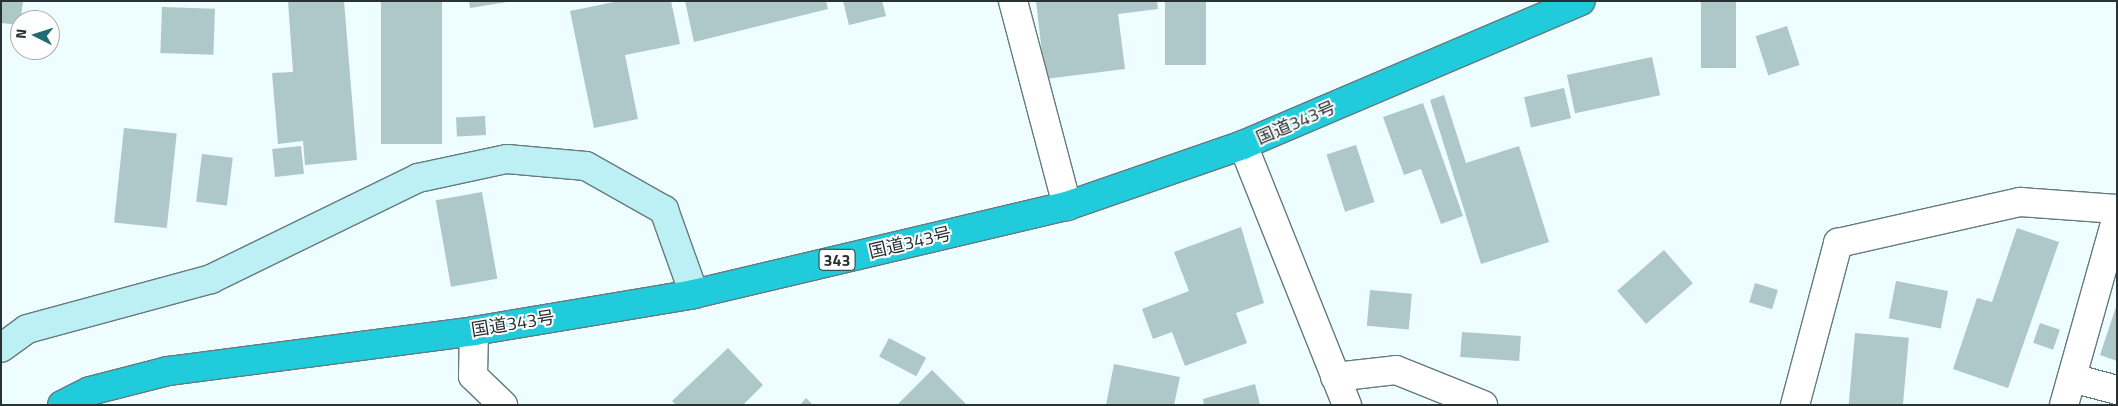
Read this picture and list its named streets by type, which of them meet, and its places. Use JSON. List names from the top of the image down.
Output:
{
  "streets": {
    "highway": ["国道343号", "343"]
  },
  "north": "left"
}
